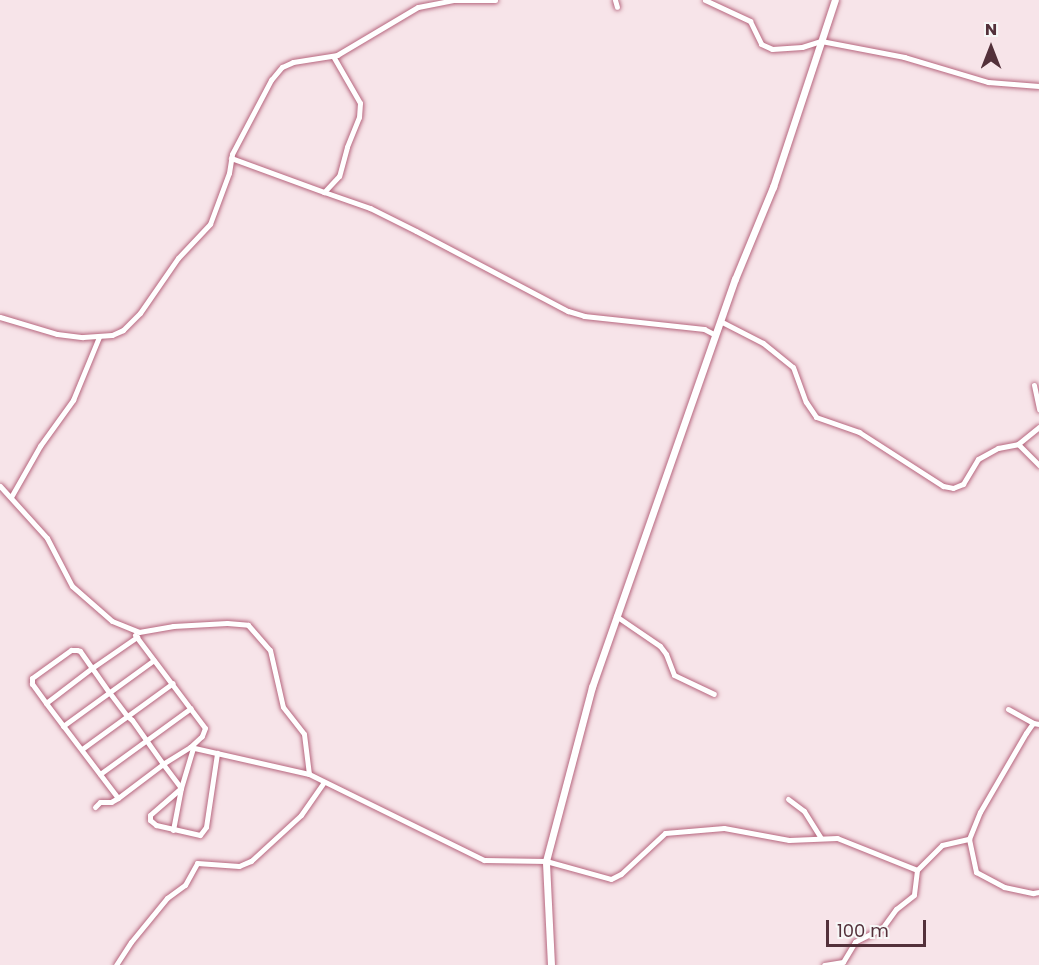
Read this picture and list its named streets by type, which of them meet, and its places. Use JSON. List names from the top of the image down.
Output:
{
  "scale_bar": "100 m",
  "north": "top"
}
